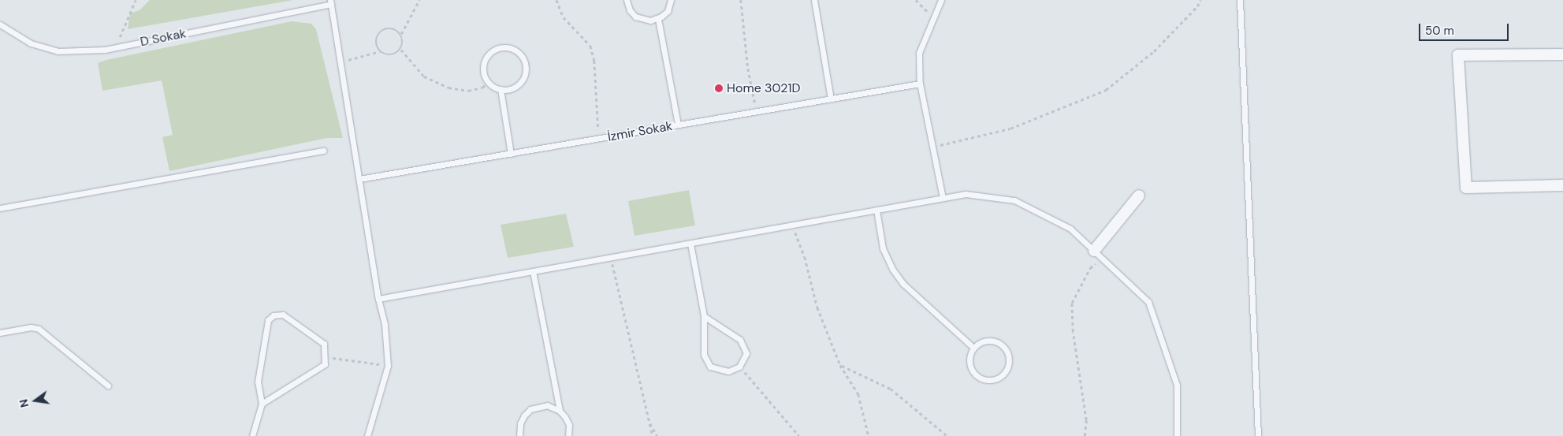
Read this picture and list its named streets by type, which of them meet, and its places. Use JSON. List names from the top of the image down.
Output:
{
  "streets": {
    "lane": ["D Sokak", "İzmir Sokak"]
  },
  "places": ["Home 3021D"],
  "scale_bar": "50 m",
  "north": "left"
}
